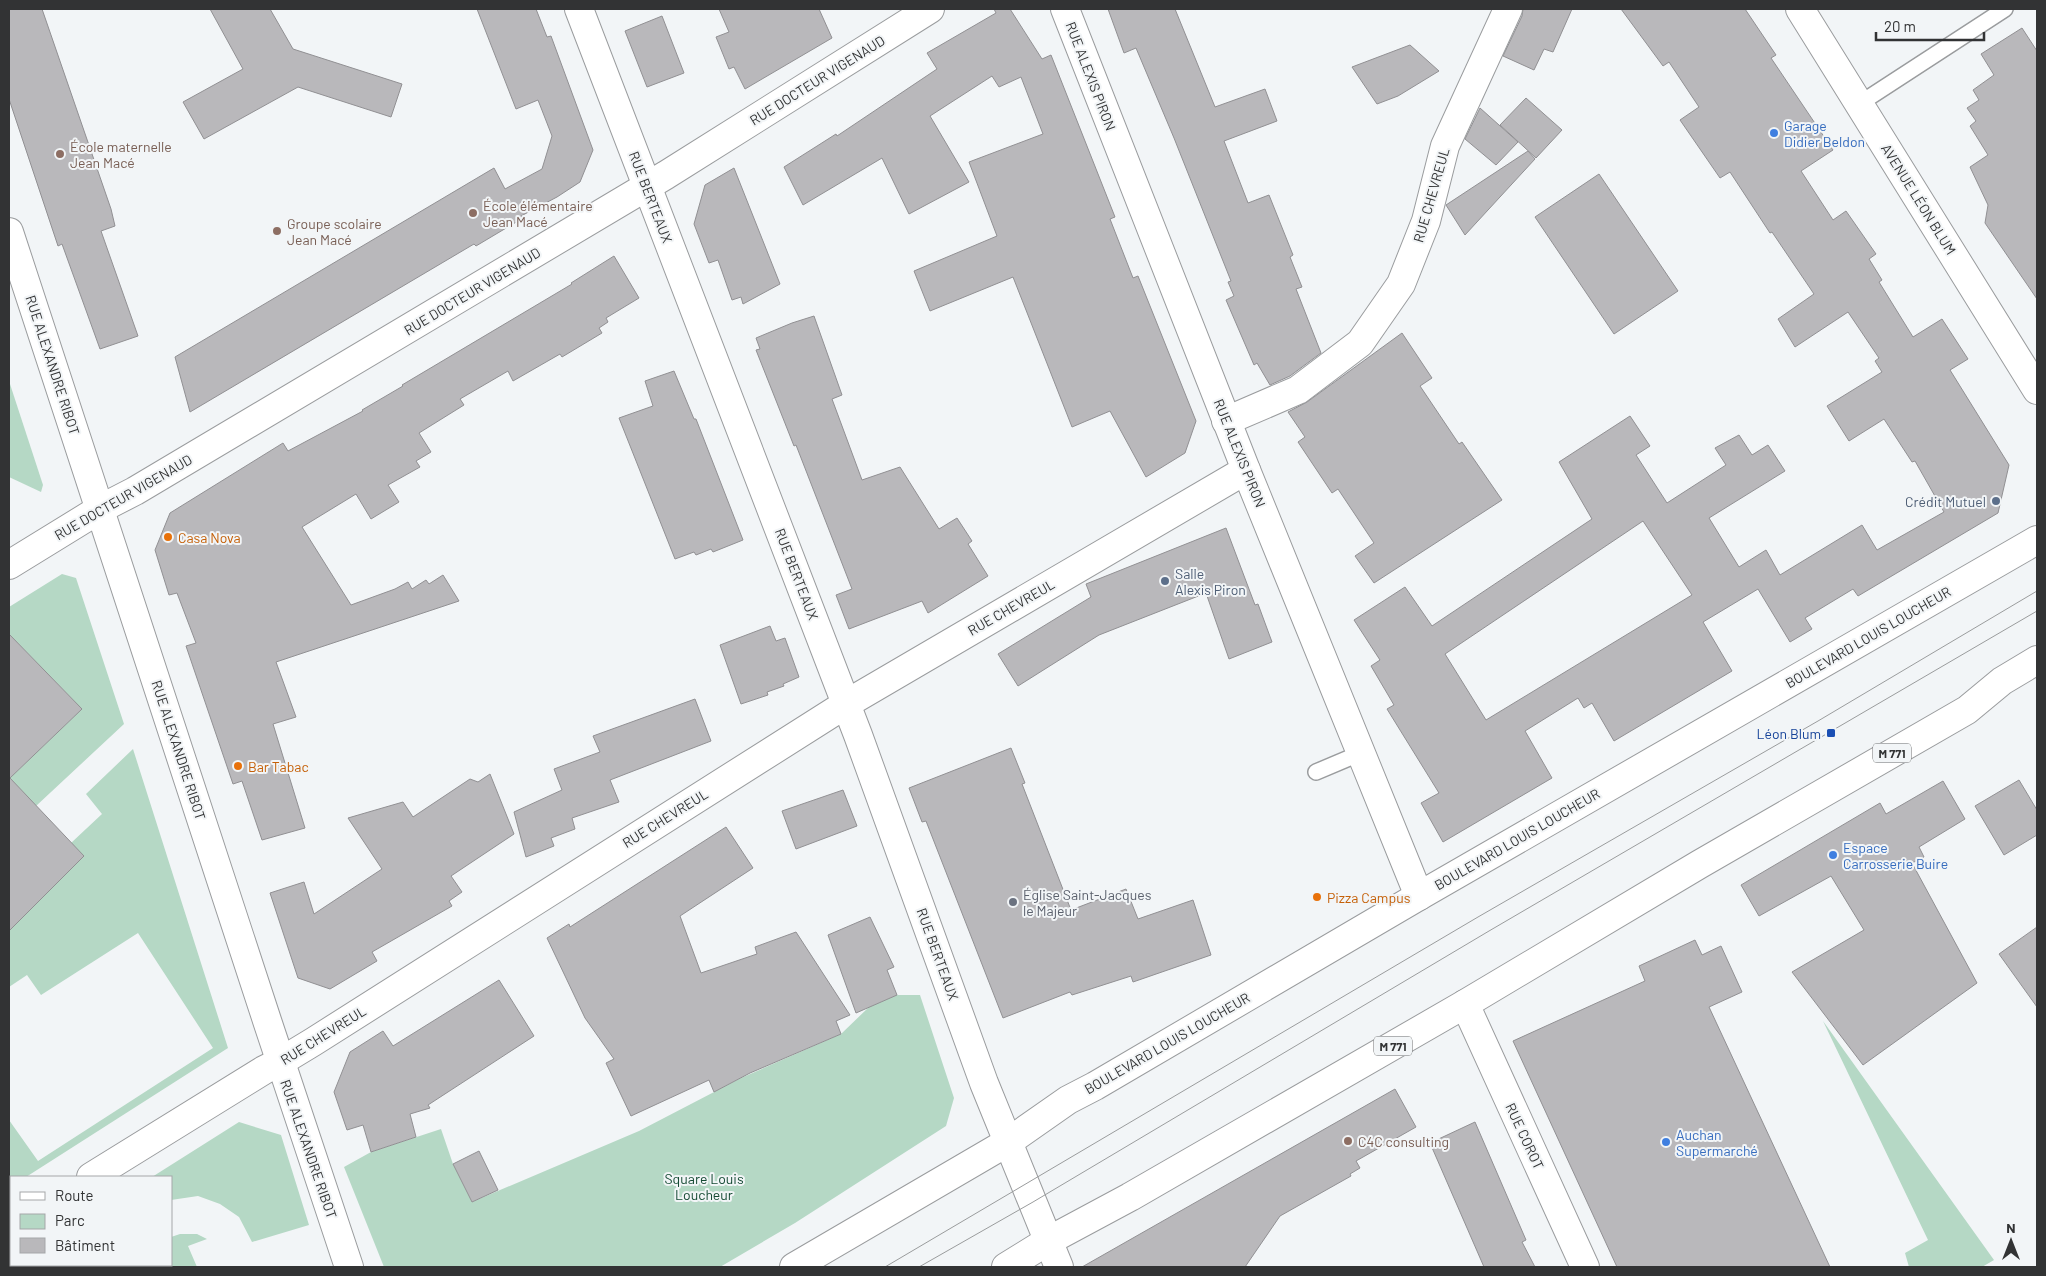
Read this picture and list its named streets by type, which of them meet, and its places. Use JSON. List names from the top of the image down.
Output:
{
  "streets": {
    "street": [
      "RUE ALEXIS PIRON",
      "RUE DOCTEUR VIGENAUD",
      "RUE CHEVREUL",
      "RUE BERTEAUX",
      "AVENUE LÉON BLUM",
      "RUE ALEXANDRE RIBOT",
      "BOULEVARD LOUIS LOUCHEUR",
      "M 771",
      "RUE COROT"
    ]
  },
  "crossings": [
    ["RUE ALEXIS PIRON", "RUE CHEVREUL"],
    ["RUE ALEXIS PIRON", "BOULEVARD LOUIS LOUCHEUR"],
    ["RUE DOCTEUR VIGENAUD", "RUE BERTEAUX"],
    ["RUE DOCTEUR VIGENAUD", "RUE ALEXANDRE RIBOT"],
    ["RUE CHEVREUL", "RUE BERTEAUX"],
    ["RUE CHEVREUL", "RUE ALEXANDRE RIBOT"],
    ["RUE BERTEAUX", "BOULEVARD LOUIS LOUCHEUR"],
    ["RUE BERTEAUX", "M 771"],
    ["M 771", "RUE COROT"]
  ],
  "parks": ["Square Louis Loucheur"],
  "places": {
    "other": [
      "Garage Didier Beldon",
      "École maternelle Jean Macé",
      "École élémentaire Jean Macé",
      "Groupe scolaire Jean Macé",
      "Crédit Mutuel",
      "Casa Nova",
      "Salle Alexis Piron",
      "Bar Tabac",
      "Espace Carrosserie Buire",
      "Pizza Campus",
      "Église Saint-Jacques le Majeur",
      "C4C consulting",
      "Auchan Supermarché"
    ],
    "transit": ["Léon Blum"]
  },
  "legend": ["Route", "Parc", "Bâtiment"],
  "scale_bar": "20 m",
  "north": "top"
}
